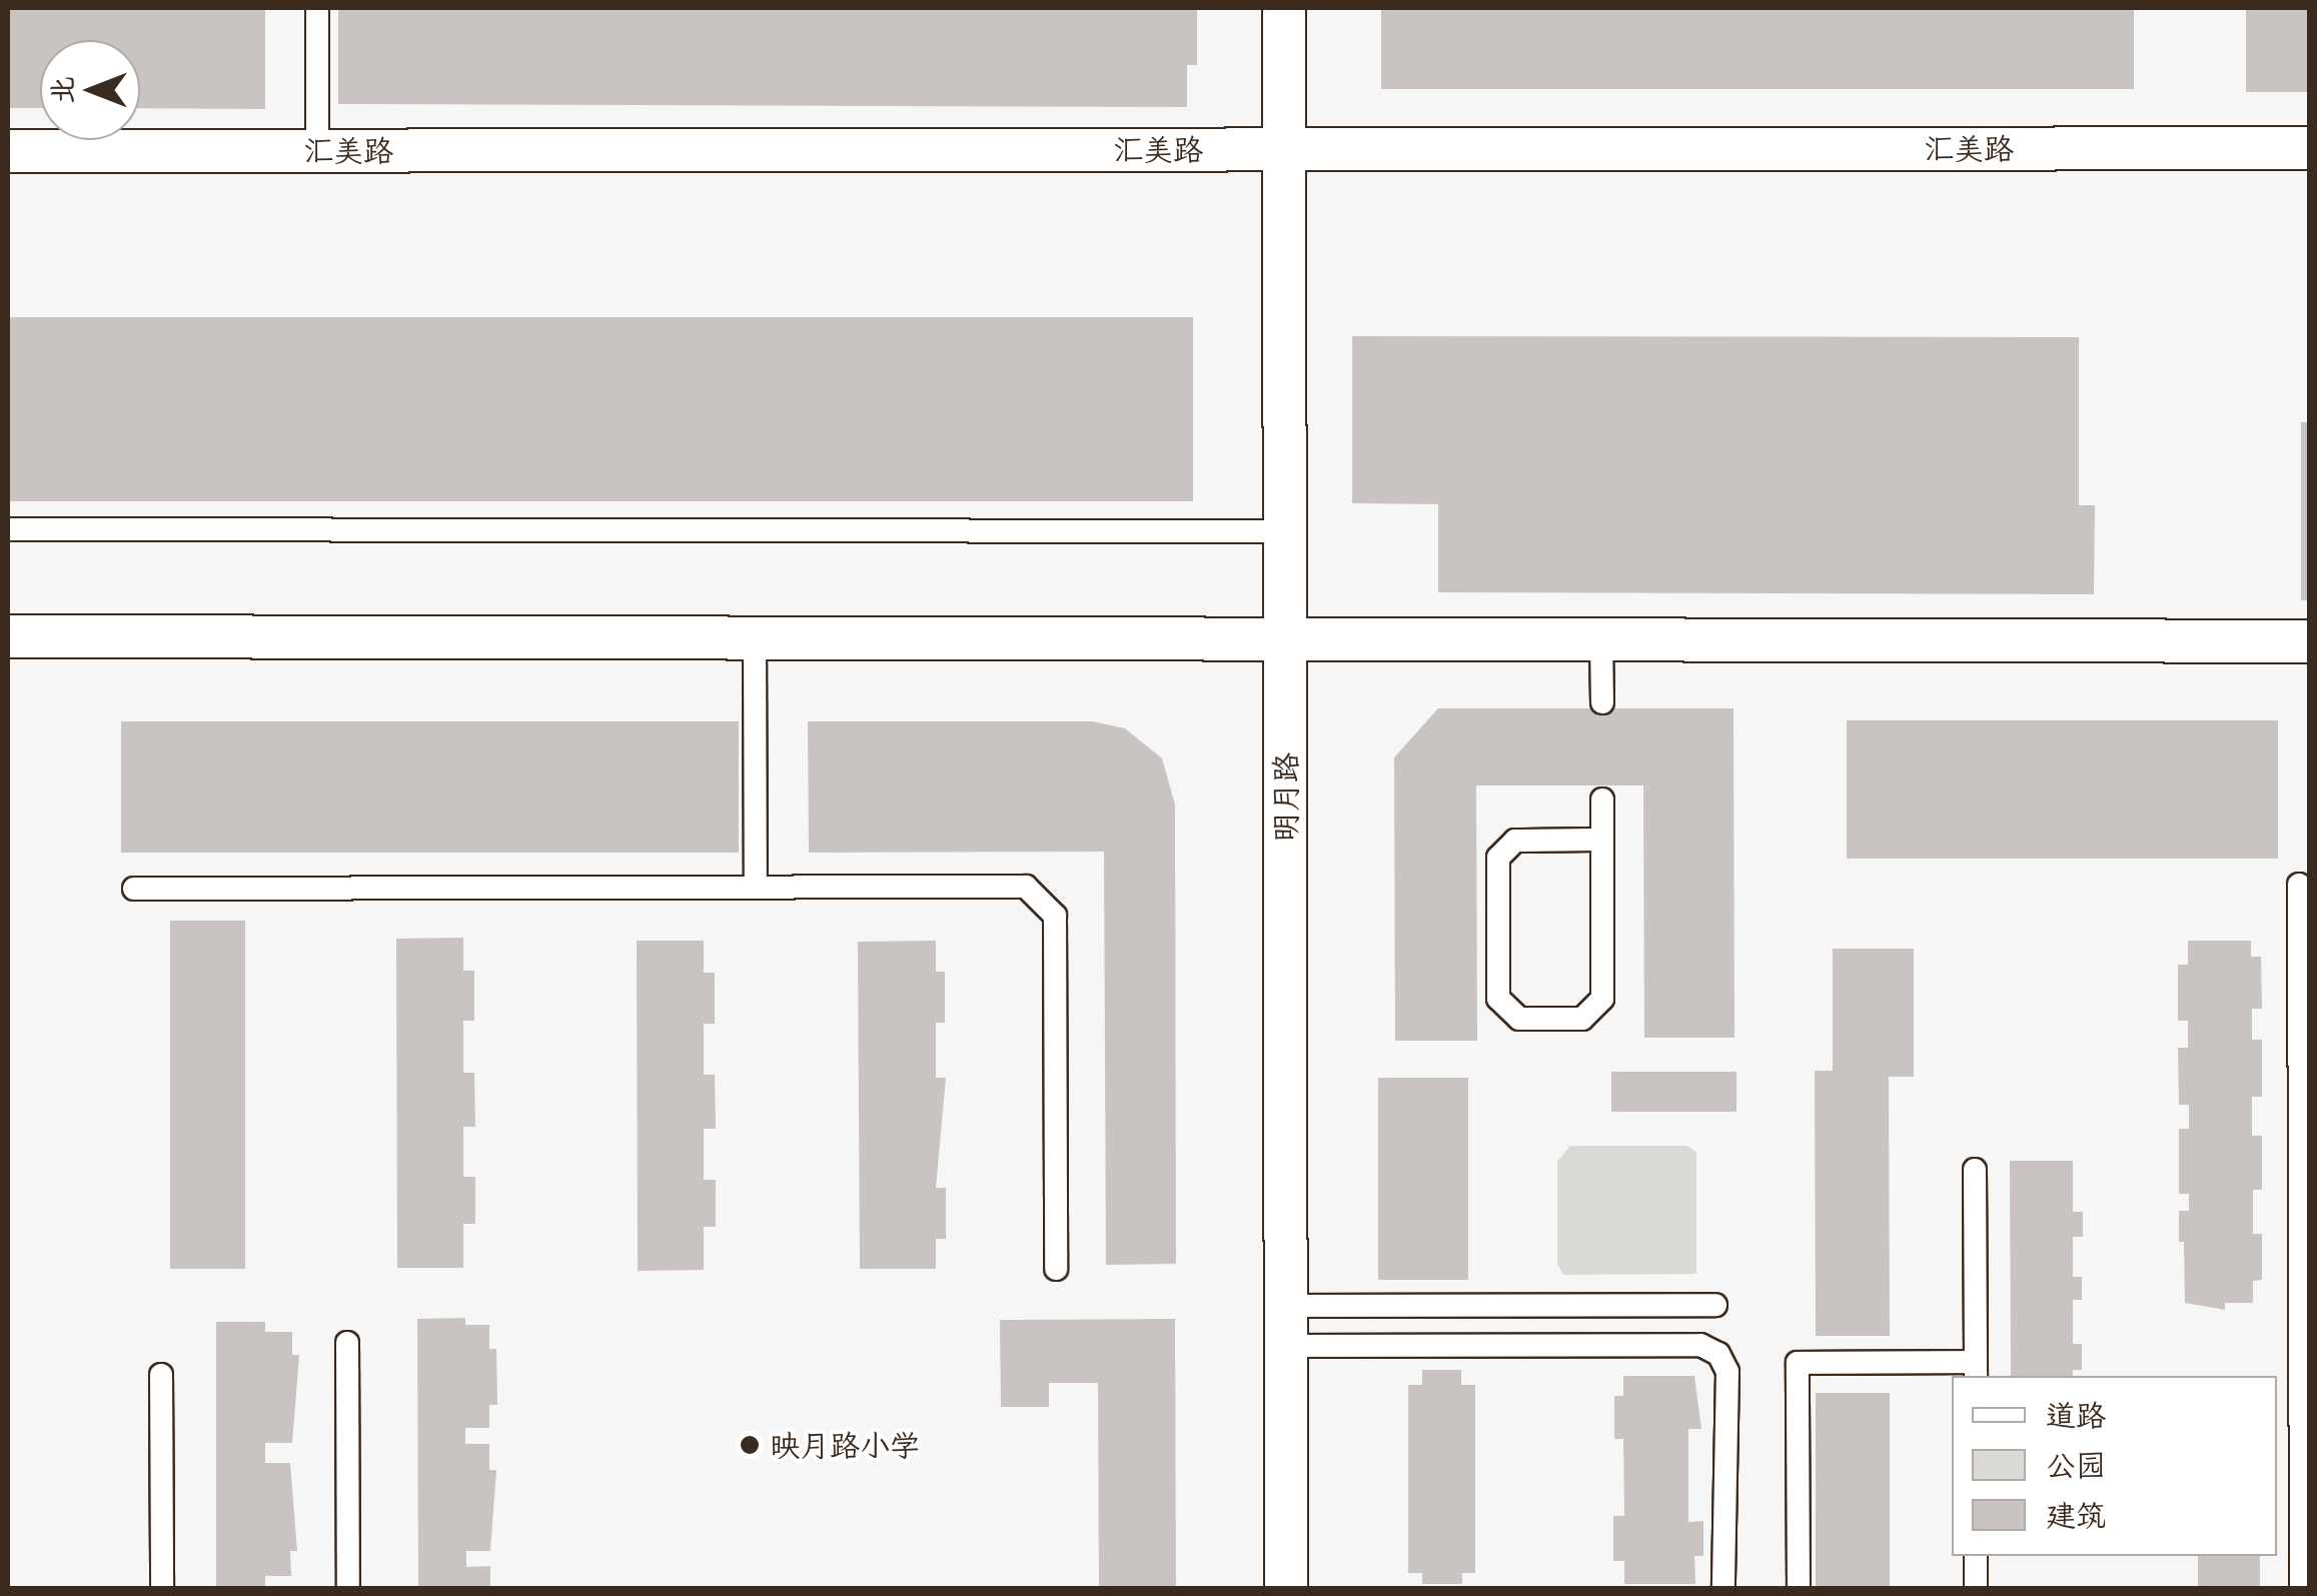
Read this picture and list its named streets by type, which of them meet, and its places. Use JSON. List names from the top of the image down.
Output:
{
  "streets": {
    "street": ["汇美路", "明月路"]
  },
  "crossings": [
    ["汇美路", "明月路"]
  ],
  "places": ["映月路小学"],
  "legend": ["道路", "公园", "建筑"],
  "north": "left"
}
